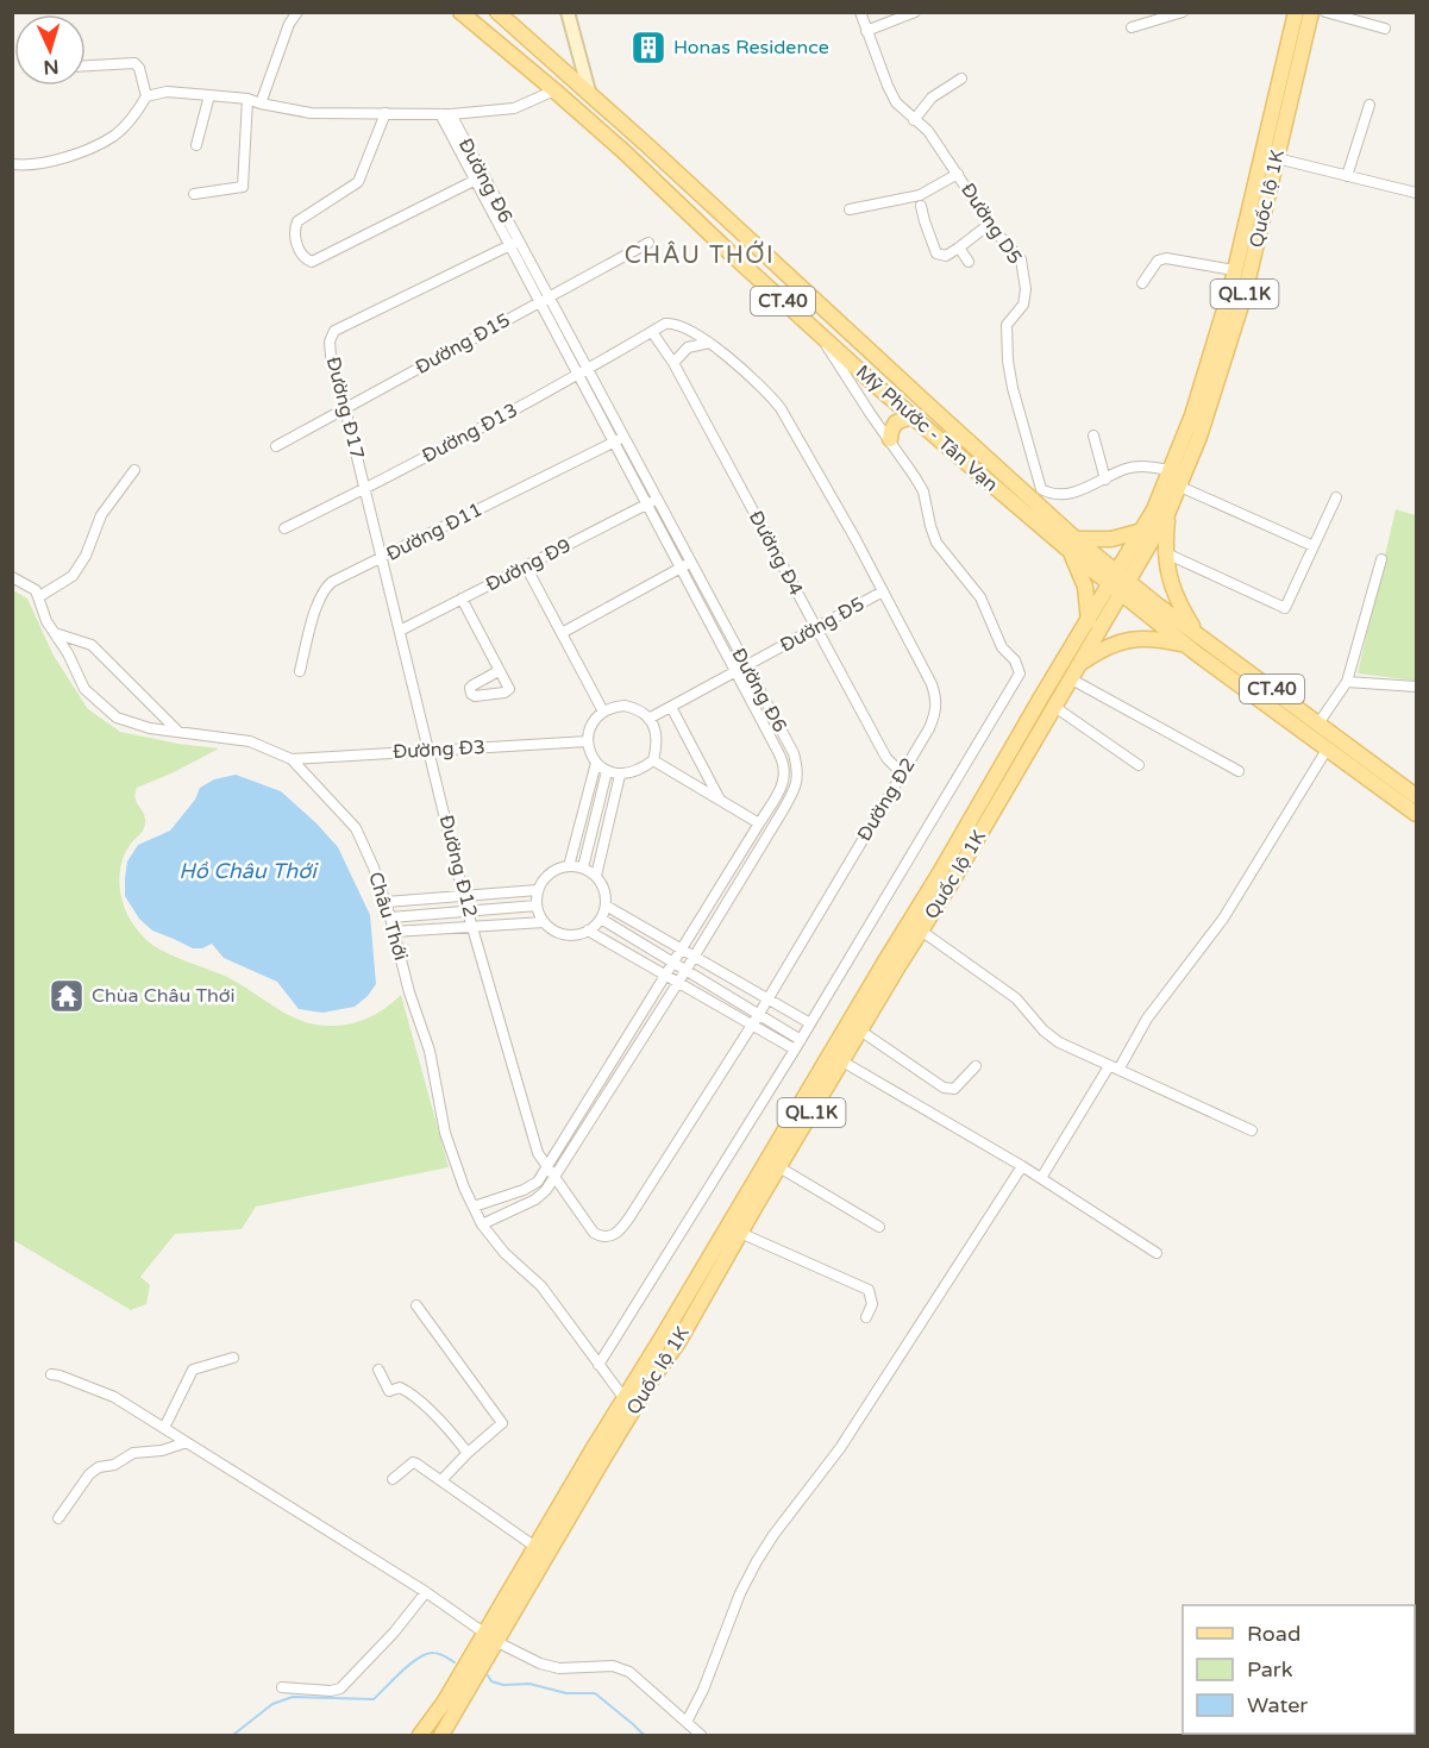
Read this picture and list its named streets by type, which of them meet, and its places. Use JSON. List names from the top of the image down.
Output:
{
  "streets": {
    "main road": [
      "Quốc lộ 1K",
      "QL.1K",
      "CT.40",
      "Mỹ Phước - Tân Vạn"
    ],
    "street": [
      "Đường Đ6",
      "Đường D5",
      "Đường Đ15",
      "Đường Đ17",
      "Đường Đ13",
      "Đường Đ11",
      "Đường Đ4",
      "Đường Đ9",
      "Đường Đ5",
      "Đường Đ3",
      "Đường Đ2",
      "Đường Đ12",
      "Châu Thới"
    ]
  },
  "crossings": [
    ["Đường Đ6", "Đường Đ15"],
    ["Đường Đ6", "Đường Đ17"],
    ["Đường Đ6", "Đường Đ13"],
    ["Đường Đ6", "Đường Đ11"],
    ["Đường Đ6", "Đường Đ9"],
    ["Đường Đ6", "Đường Đ5"],
    ["Đường Đ6", "Đường Đ2"],
    ["Đường Đ6", "Đường Đ12"],
    ["Đường Đ6", "Châu Thới"],
    ["Quốc lộ 1K", "QL.1K"],
    ["Quốc lộ 1K", "Mỹ Phước - Tân Vạn"],
    ["Quốc lộ 1K", "Châu Thới"],
    ["Đường Đ15", "Đường Đ17"],
    ["Đường Đ17", "Đường Đ13"],
    ["Đường Đ17", "Đường Đ11"],
    ["Đường Đ17", "Đường Đ12"],
    ["Đường Đ13", "Đường Đ4"],
    ["Đường Đ13", "Đường Đ2"],
    ["Đường Đ11", "Đường Đ12"],
    ["Đường Đ4", "Đường Đ5"],
    ["Đường Đ4", "Đường Đ2"],
    ["Đường Đ9", "Đường Đ12"],
    ["Đường Đ5", "Đường Đ3"],
    ["Đường Đ5", "Đường Đ2"],
    ["Đường Đ3", "Đường Đ12"],
    ["Đường Đ3", "Châu Thới"]
  ],
  "districts": ["CHÂU THỚI"],
  "water": ["Hồ Châu Thới"],
  "places": {
    "building": ["Honas Residence"],
    "temple": ["Chùa Châu Thới"]
  },
  "legend": ["Road", "Park", "Water"],
  "north": "bottom"
}
